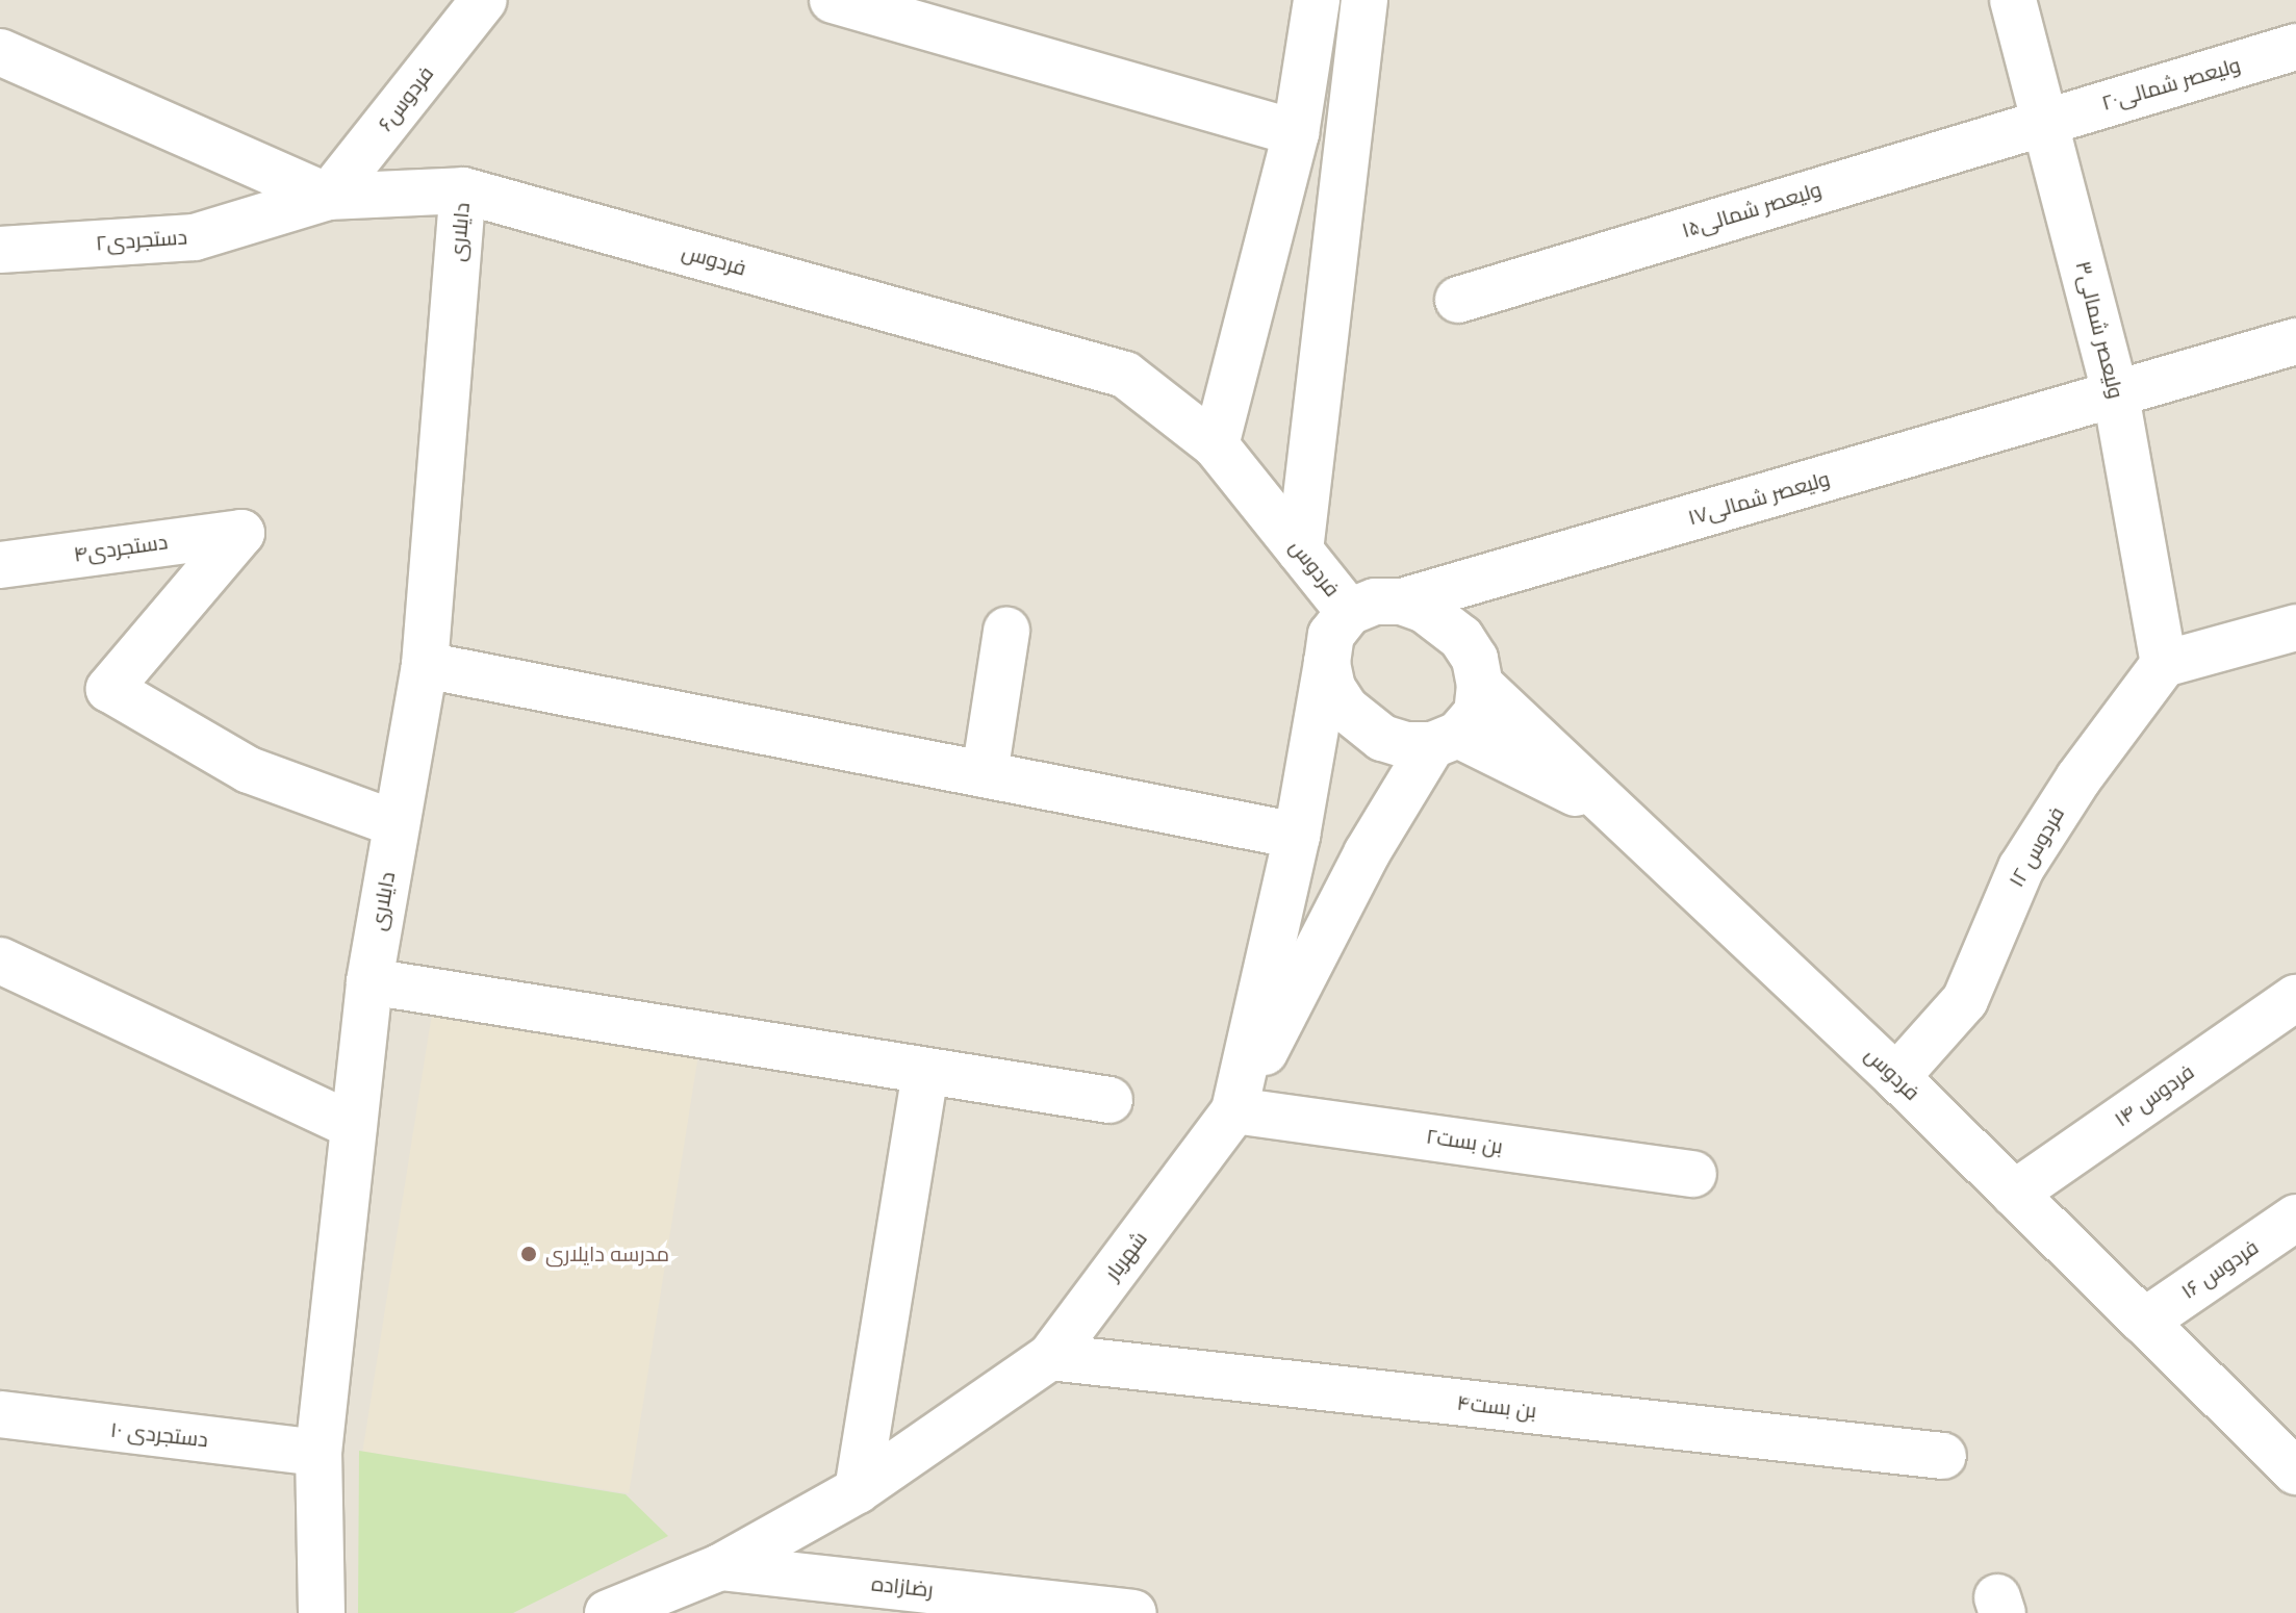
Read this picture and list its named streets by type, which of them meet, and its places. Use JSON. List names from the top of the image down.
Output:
{
  "streets": {
    "street": [
      "ولیعصر شمالی۲۰",
      "فردوس۶",
      "ولیعصر شمالی۱۵",
      "دایلاری",
      "دستجردی۲",
      "فردوس",
      "ولیعصر شمالی۳",
      "ولیعصر شمالی۱۷",
      "دستجردی۴",
      "فردوس ۱۲",
      "فردوس ۱۴",
      "بن بست۲",
      "شهریار",
      "فردوس ۱۶",
      "بن بست۴",
      "دستجردی ۱۰",
      "رضازاده"
    ]
  },
  "crossings": [
    ["ولیعصر شمالی۲۰", "ولیعصر شمالی۱۵"],
    ["ولیعصر شمالی۲۰", "ولیعصر شمالی۳"],
    ["فردوس۶", "دستجردی۲"],
    ["فردوس۶", "فردوس"],
    ["ولیعصر شمالی۱۵", "ولیعصر شمالی۳"],
    ["دایلاری", "فردوس"],
    ["دایلاری", "دستجردی۴"],
    ["دایلاری", "دستجردی ۱۰"],
    ["دستجردی۲", "فردوس"],
    ["فردوس", "ولیعصر شمالی۱۷"],
    ["فردوس", "فردوس ۱۲"],
    ["فردوس", "فردوس ۱۴"],
    ["فردوس", "شهریار"],
    ["فردوس", "فردوس ۱۶"],
    ["ولیعصر شمالی۳", "ولیعصر شمالی۱۷"],
    ["ولیعصر شمالی۳", "فردوس ۱۲"],
    ["ولیعصر شمالی۱۷", "شهریار"],
    ["بن بست۲", "شهریار"],
    ["شهریار", "بن بست۴"],
    ["شهریار", "رضازاده"]
  ],
  "places": ["مدرسه دایلاری"]
}
